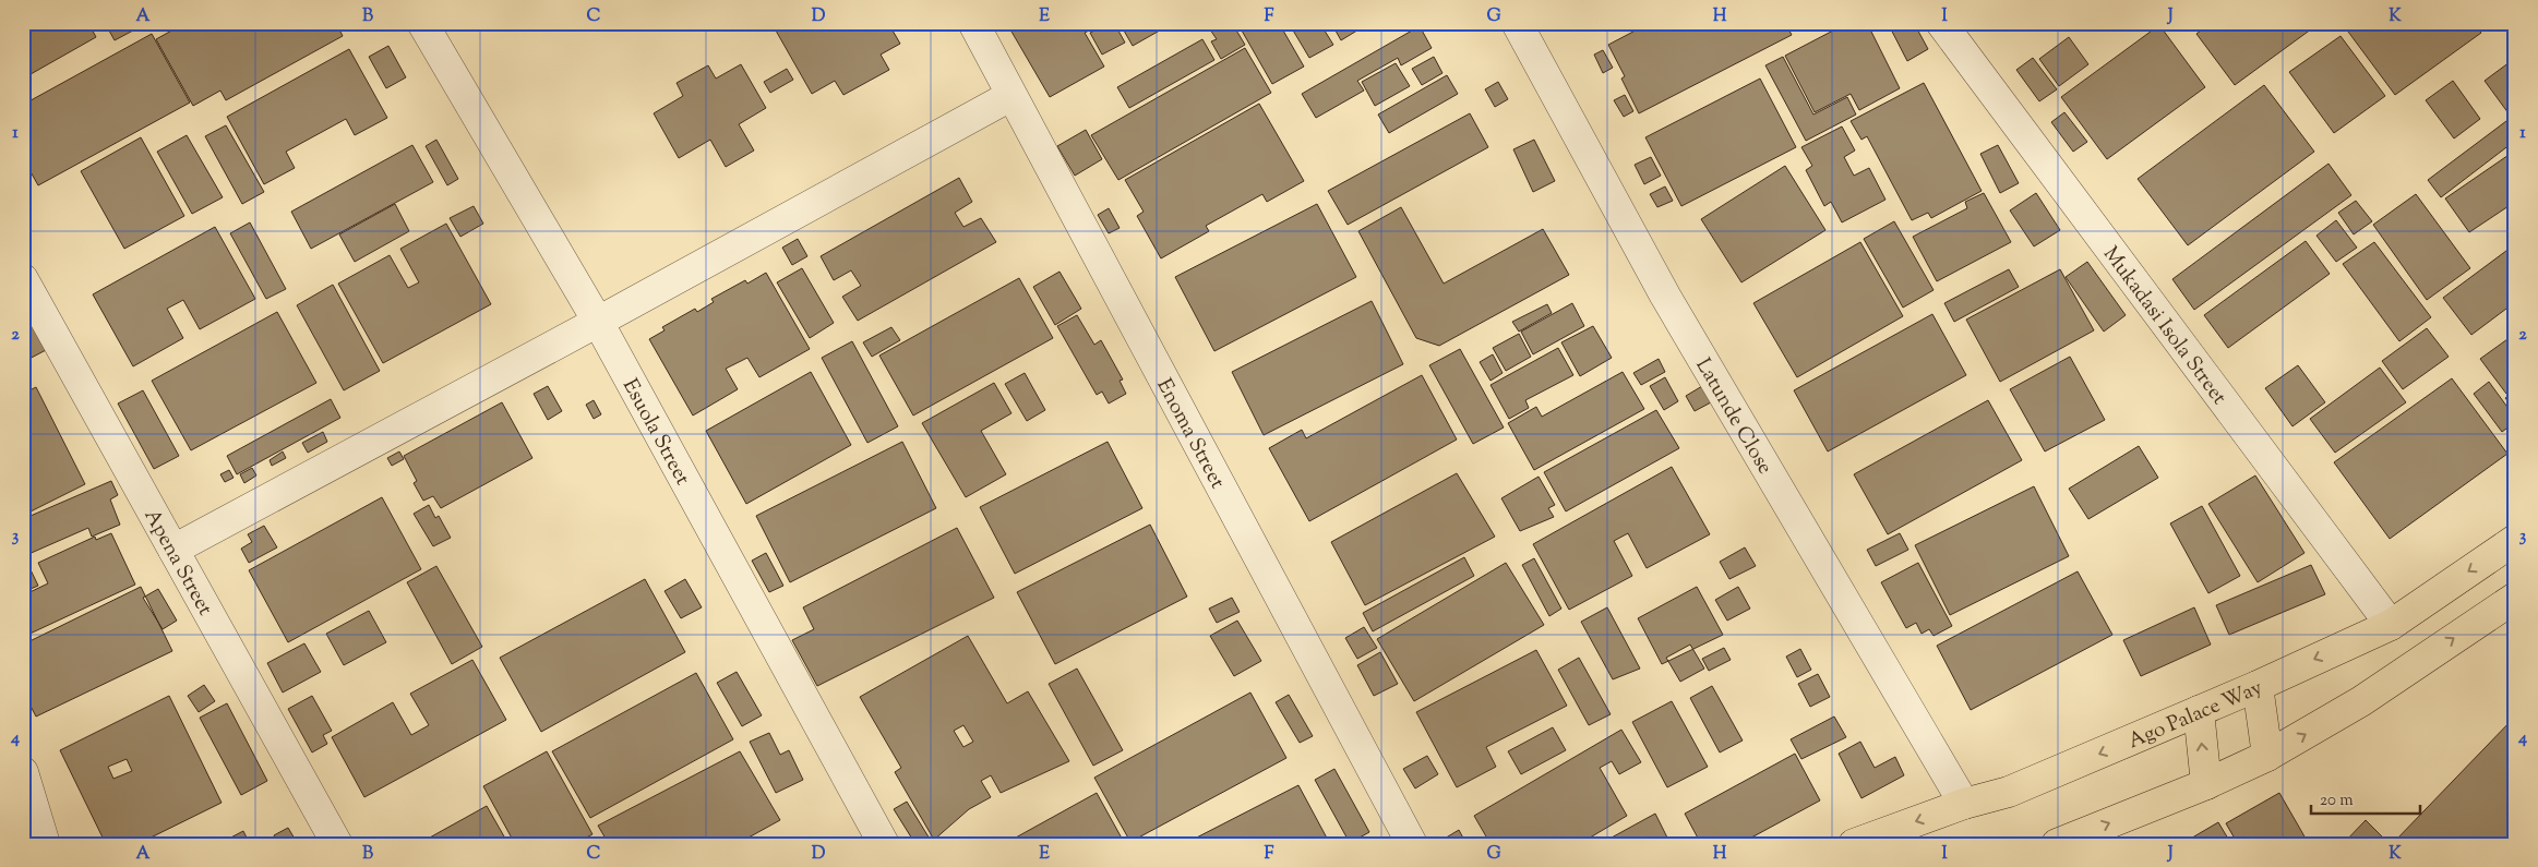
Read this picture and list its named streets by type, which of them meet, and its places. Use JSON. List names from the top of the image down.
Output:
{
  "streets": {
    "main road": ["Ago Palace Way"],
    "street": [
      "Mukadasi Isola Street",
      "Latunde Close",
      "Esuola Street",
      "Enoma Street",
      "Apena Street"
    ]
  },
  "crossings": [
    ["Mukadasi Isola Street", "Ago Palace Way"],
    ["Latunde Close", "Ago Palace Way"]
  ],
  "scale_bar": "20 m",
  "grid": {
    "columns": [
      "A",
      "B",
      "C",
      "D",
      "E",
      "F",
      "G",
      "H",
      "I",
      "J",
      "K"
    ],
    "rows": [
      "1",
      "2",
      "3",
      "4"
    ]
  }
}
